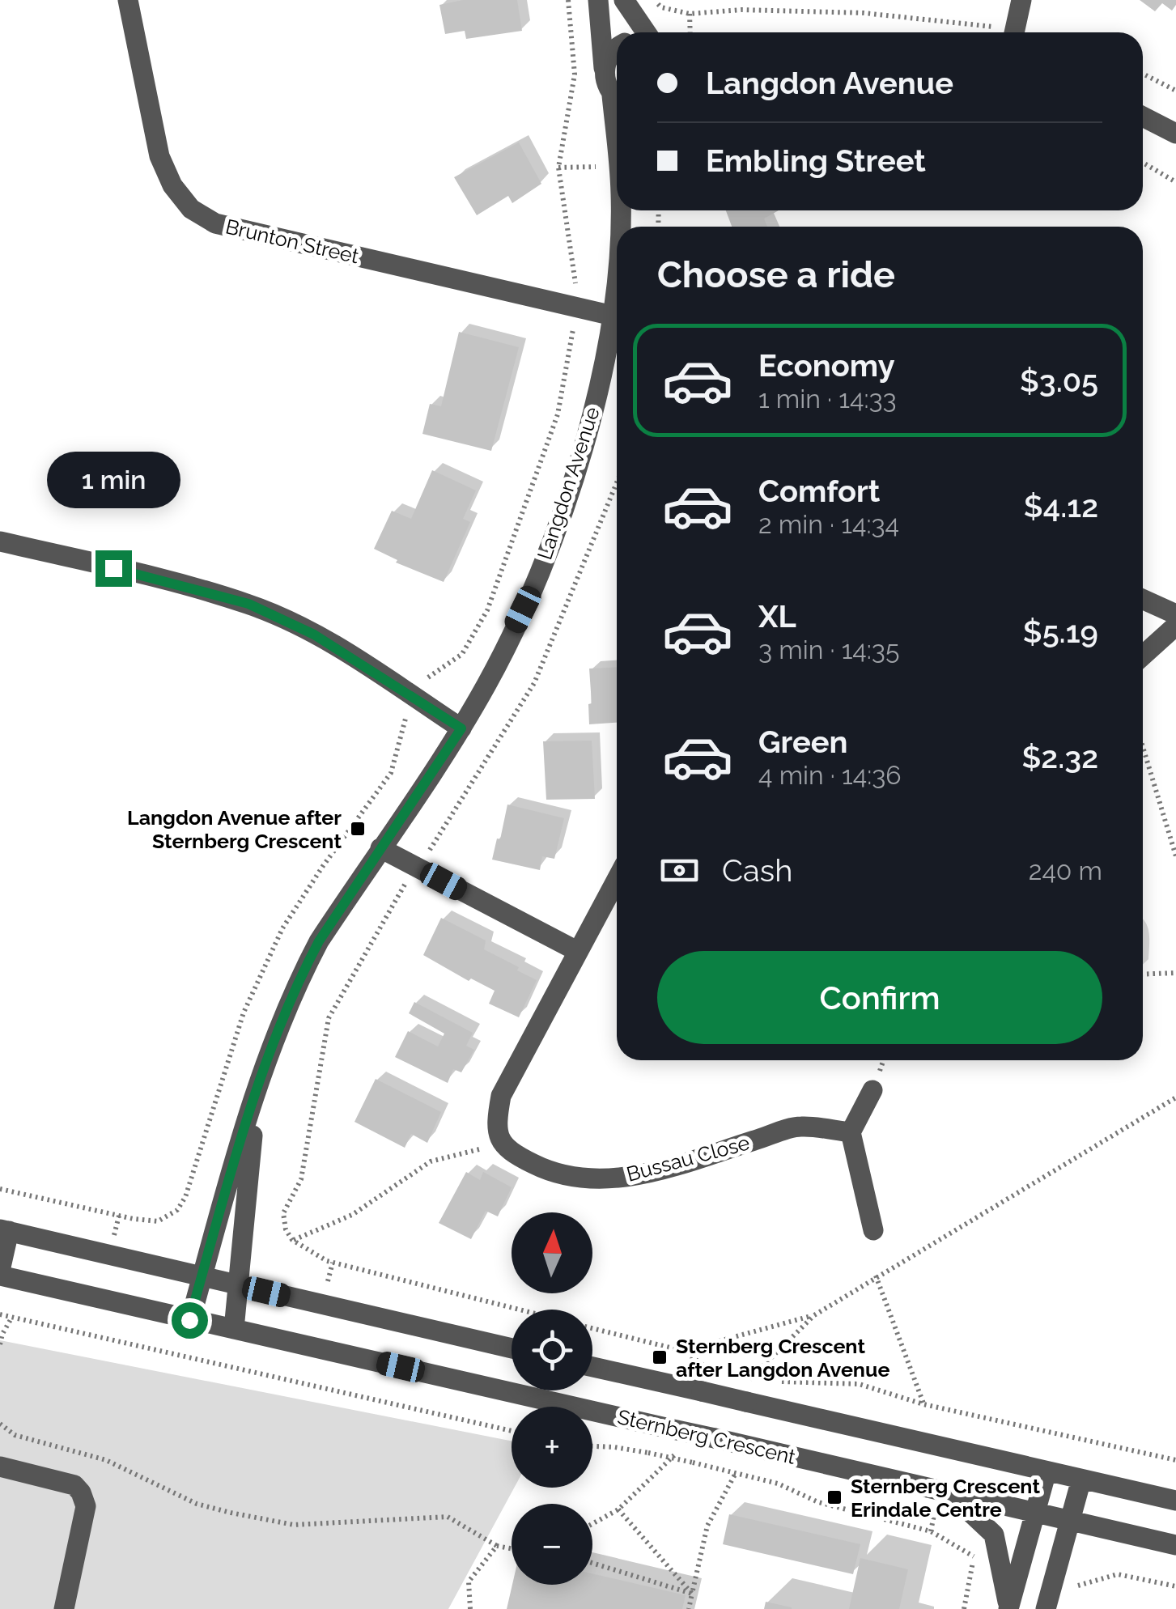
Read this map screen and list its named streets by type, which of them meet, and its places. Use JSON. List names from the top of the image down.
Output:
{
  "streets": {
    "street": [
      "Brunton Street",
      "Langdon Avenue",
      "Bussau Close",
      "Sternberg Crescent"
    ]
  },
  "crossings": [
    ["Brunton Street", "Langdon Avenue"],
    ["Langdon Avenue", "Sternberg Crescent"]
  ],
  "places": {
    "transit": ["Langdon Avenue after Sternberg Crescent", "Sternberg Crescent after Langdon Avenue", "Sternberg Crescent Erindale Centre"]
  },
  "north": "top",
  "page": {
    "banner": ["Langdon Avenue", "Embling Street"],
    "heading": "Choose a ride",
    "list": [
      {
        "name": "Economy",
        "note": "1 min · 14:33",
        "value": "$3.05"
      },
      {
        "name": "Comfort",
        "note": "2 min · 14:34",
        "value": "$4.12"
      },
      {
        "name": "XL",
        "note": "3 min · 14:35",
        "value": "$5.19"
      },
      {
        "name": "Green",
        "note": "4 min · 14:36",
        "value": "$2.32"
      }
    ],
    "bubble": "1 min",
    "pay": ["Cash", "240 m"],
    "buttons": "Confirm",
    "map_buttons": ["+", "−"]
  }
}
